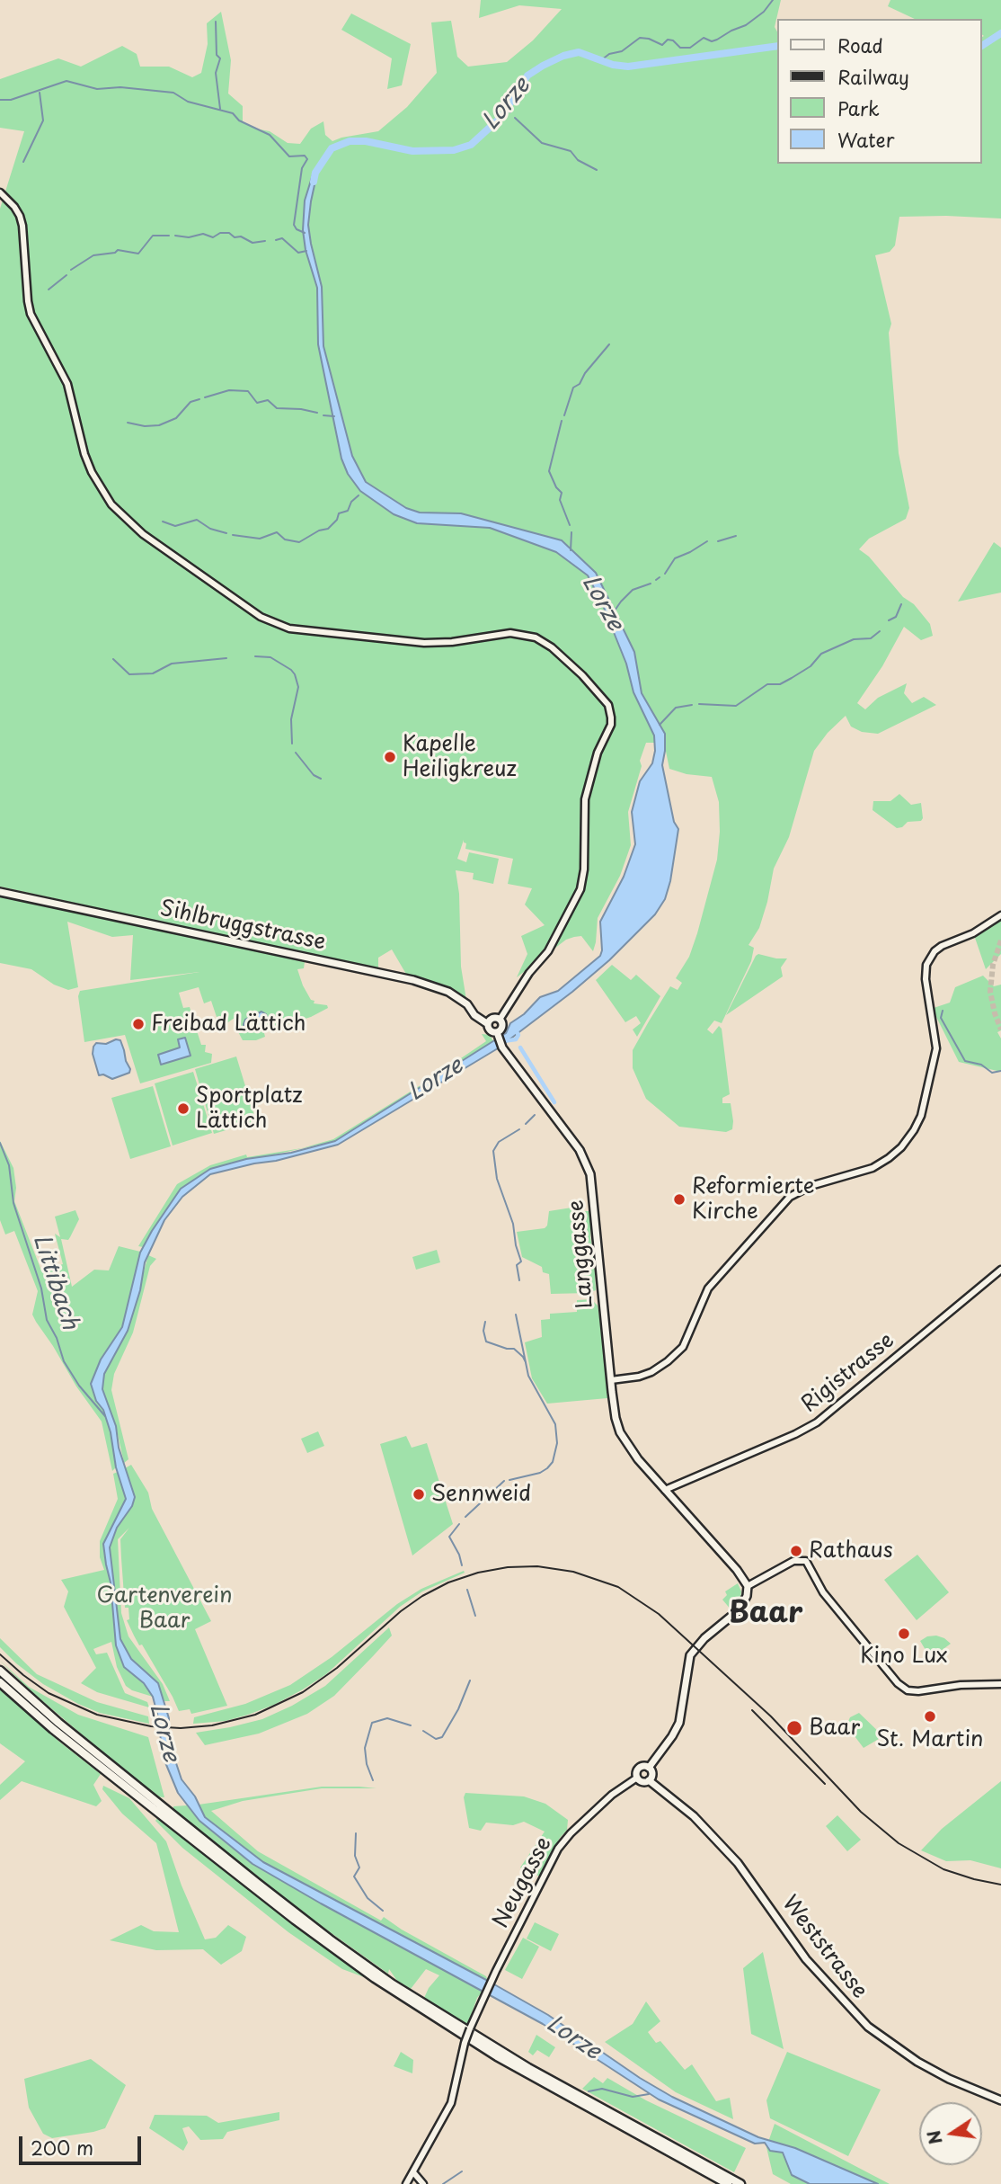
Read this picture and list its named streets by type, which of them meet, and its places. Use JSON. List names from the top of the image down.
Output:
{
  "streets": {
    "main road": ["Sihlbruggstrasse", "Langgasse", "Weststrasse"],
    "street": ["Rigistrasse", "Neugasse"]
  },
  "crossings": [
    ["Sihlbruggstrasse", "Langgasse"],
    ["Langgasse", "Rigistrasse"],
    ["Neugasse", "Weststrasse"]
  ],
  "districts": ["Baar"],
  "water": ["Lorze", "Littibach"],
  "parks": ["Gartenverein Baar"],
  "places": [
    "Kapelle Heiligkreuz",
    "Freibad Lättich",
    "Sportplatz Lättich",
    "Reformierte Kirche",
    "Sennweid",
    "Rathaus",
    "Kino Lux",
    "St. Martin",
    "Baar"
  ],
  "legend": [
    "Road",
    "Railway",
    "Park",
    "Water"
  ],
  "scale_bar": "200 m",
  "north": "left"
}
